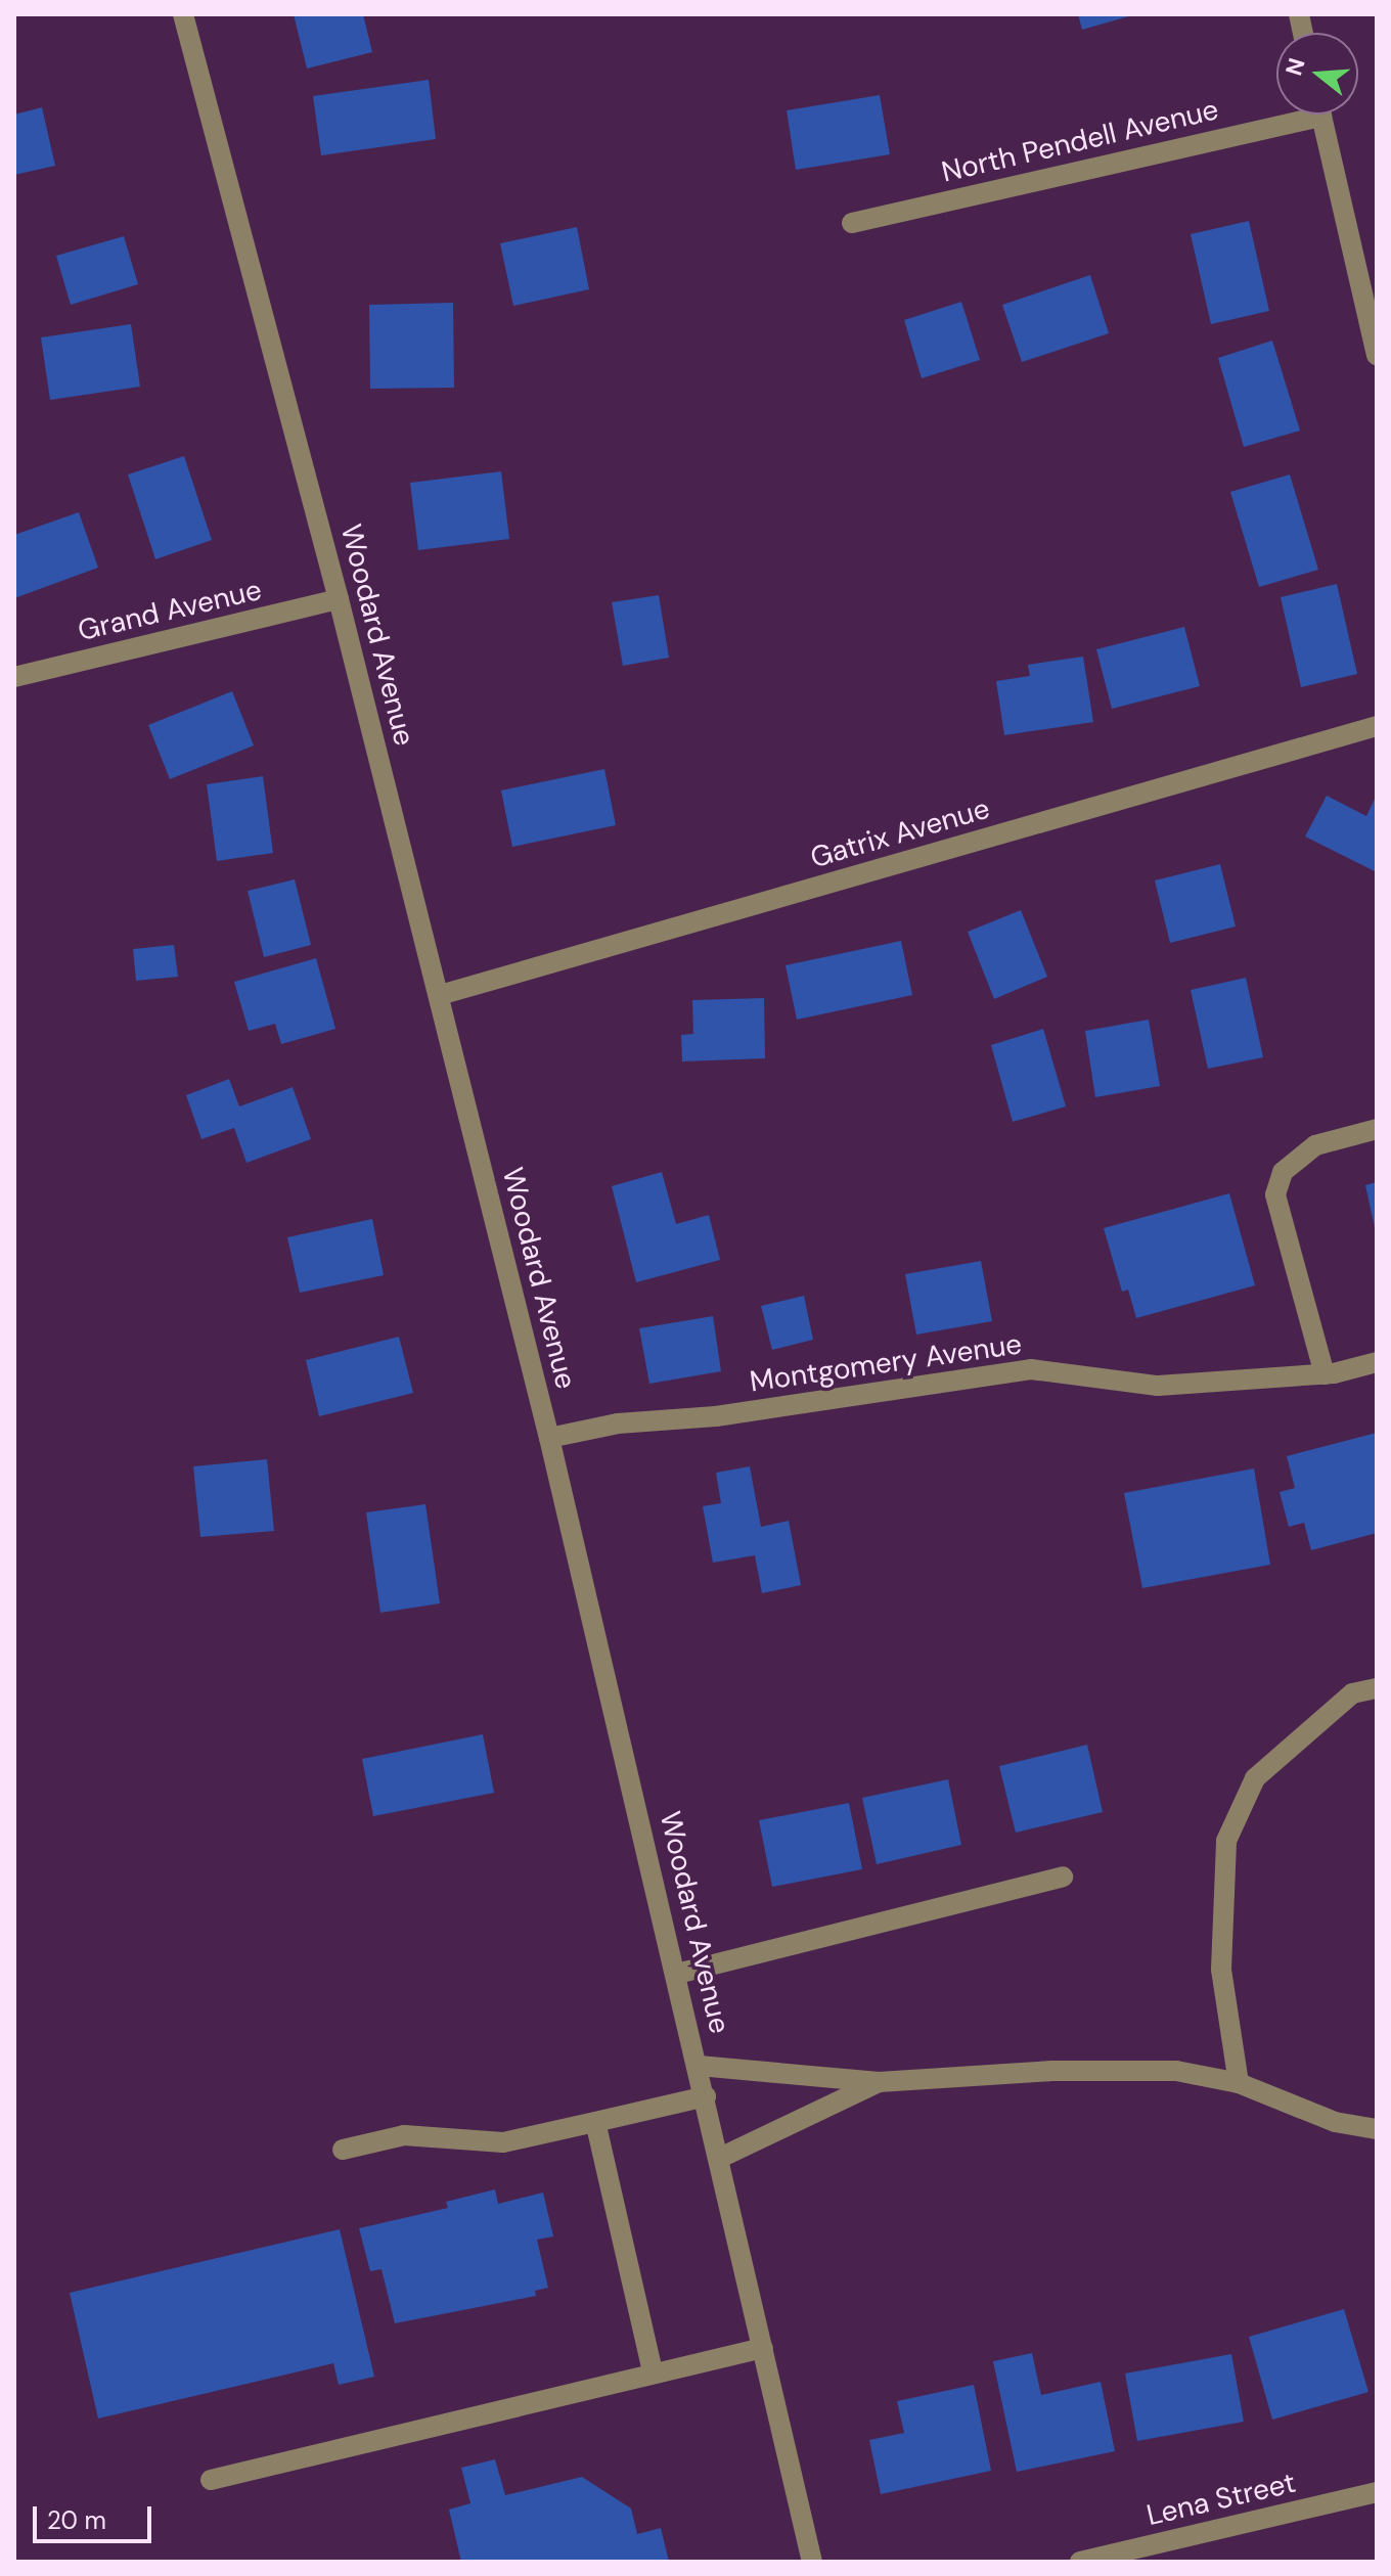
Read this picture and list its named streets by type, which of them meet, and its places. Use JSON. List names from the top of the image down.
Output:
{
  "streets": {
    "street": [
      "North Pendell Avenue",
      "Grand Avenue",
      "Woodard Avenue",
      "Gatrix Avenue",
      "Montgomery Avenue",
      "Lena Street"
    ]
  },
  "crossings": [
    ["Grand Avenue", "Woodard Avenue"],
    ["Woodard Avenue", "Gatrix Avenue"],
    ["Woodard Avenue", "Montgomery Avenue"]
  ],
  "scale_bar": "20 m",
  "north": "left"
}
